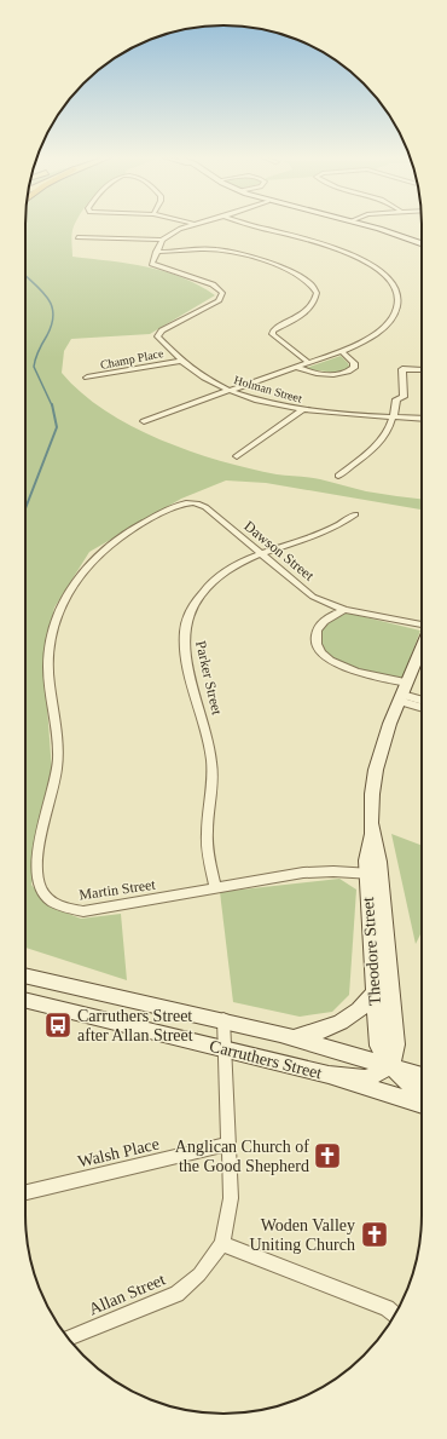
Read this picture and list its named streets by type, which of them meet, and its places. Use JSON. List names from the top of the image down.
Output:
{
  "streets": {
    "main road": ["Theodore Street", "Carruthers Street"],
    "street": [
      "Champ Place",
      "Holman Street",
      "Dawson Street",
      "Parker Street",
      "Martin Street",
      "Walsh Place",
      "Allan Street"
    ]
  },
  "crossings": [
    ["Champ Place", "Holman Street"],
    ["Dawson Street", "Parker Street"],
    ["Dawson Street", "Martin Street"],
    ["Parker Street", "Martin Street"],
    ["Martin Street", "Theodore Street"],
    ["Theodore Street", "Carruthers Street"],
    ["Carruthers Street", "Allan Street"],
    ["Walsh Place", "Allan Street"]
  ],
  "places": {
    "bus stop": ["Carruthers Street after Allan Street"],
    "church": ["Anglican Church of the Good Shepherd", "Woden Valley Uniting Church"]
  }
}
